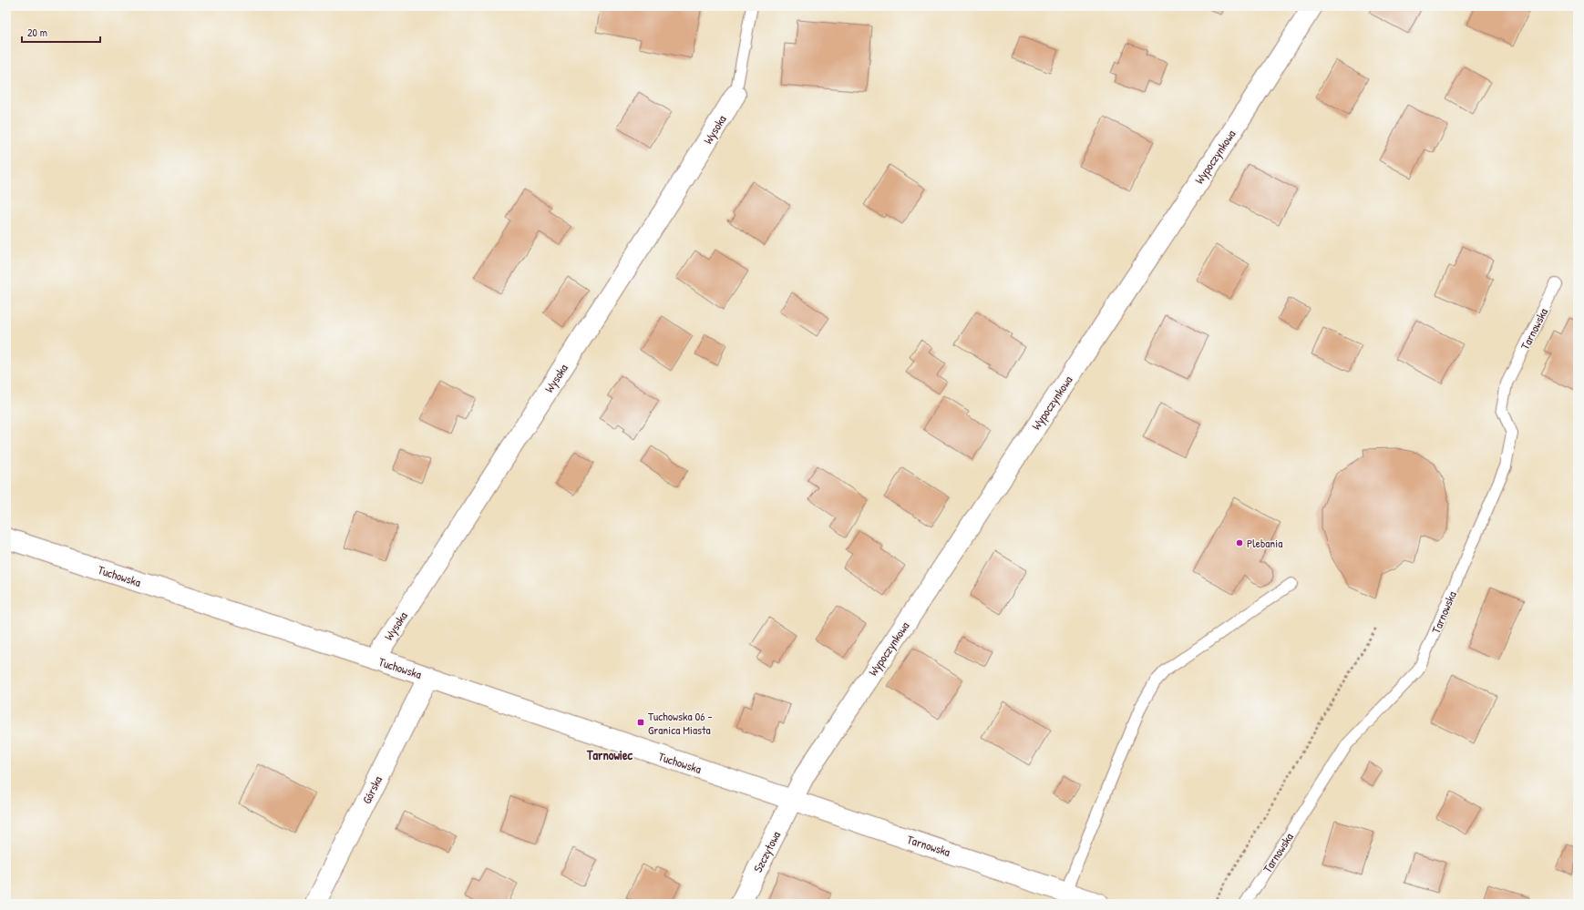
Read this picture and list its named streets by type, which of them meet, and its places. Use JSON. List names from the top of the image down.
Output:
{
  "streets": {
    "street": [
      "Wysoka",
      "Wypoczynkowa",
      "Tarnowska",
      "Tuchowska",
      "Górska",
      "Szczytowa"
    ]
  },
  "crossings": [
    ["Wysoka", "Tuchowska"],
    ["Wypoczynkowa", "Tarnowska"],
    ["Wypoczynkowa", "Tuchowska"],
    ["Wypoczynkowa", "Szczytowa"],
    ["Tarnowska", "Tuchowska"],
    ["Tarnowska", "Szczytowa"],
    ["Tuchowska", "Górska"],
    ["Tuchowska", "Szczytowa"]
  ],
  "districts": ["Tarnowiec"],
  "places": {
    "other": ["Plebania"],
    "transit": ["Tuchowska 06 - Granica Miasta"]
  },
  "scale_bar": "20 m"
}
